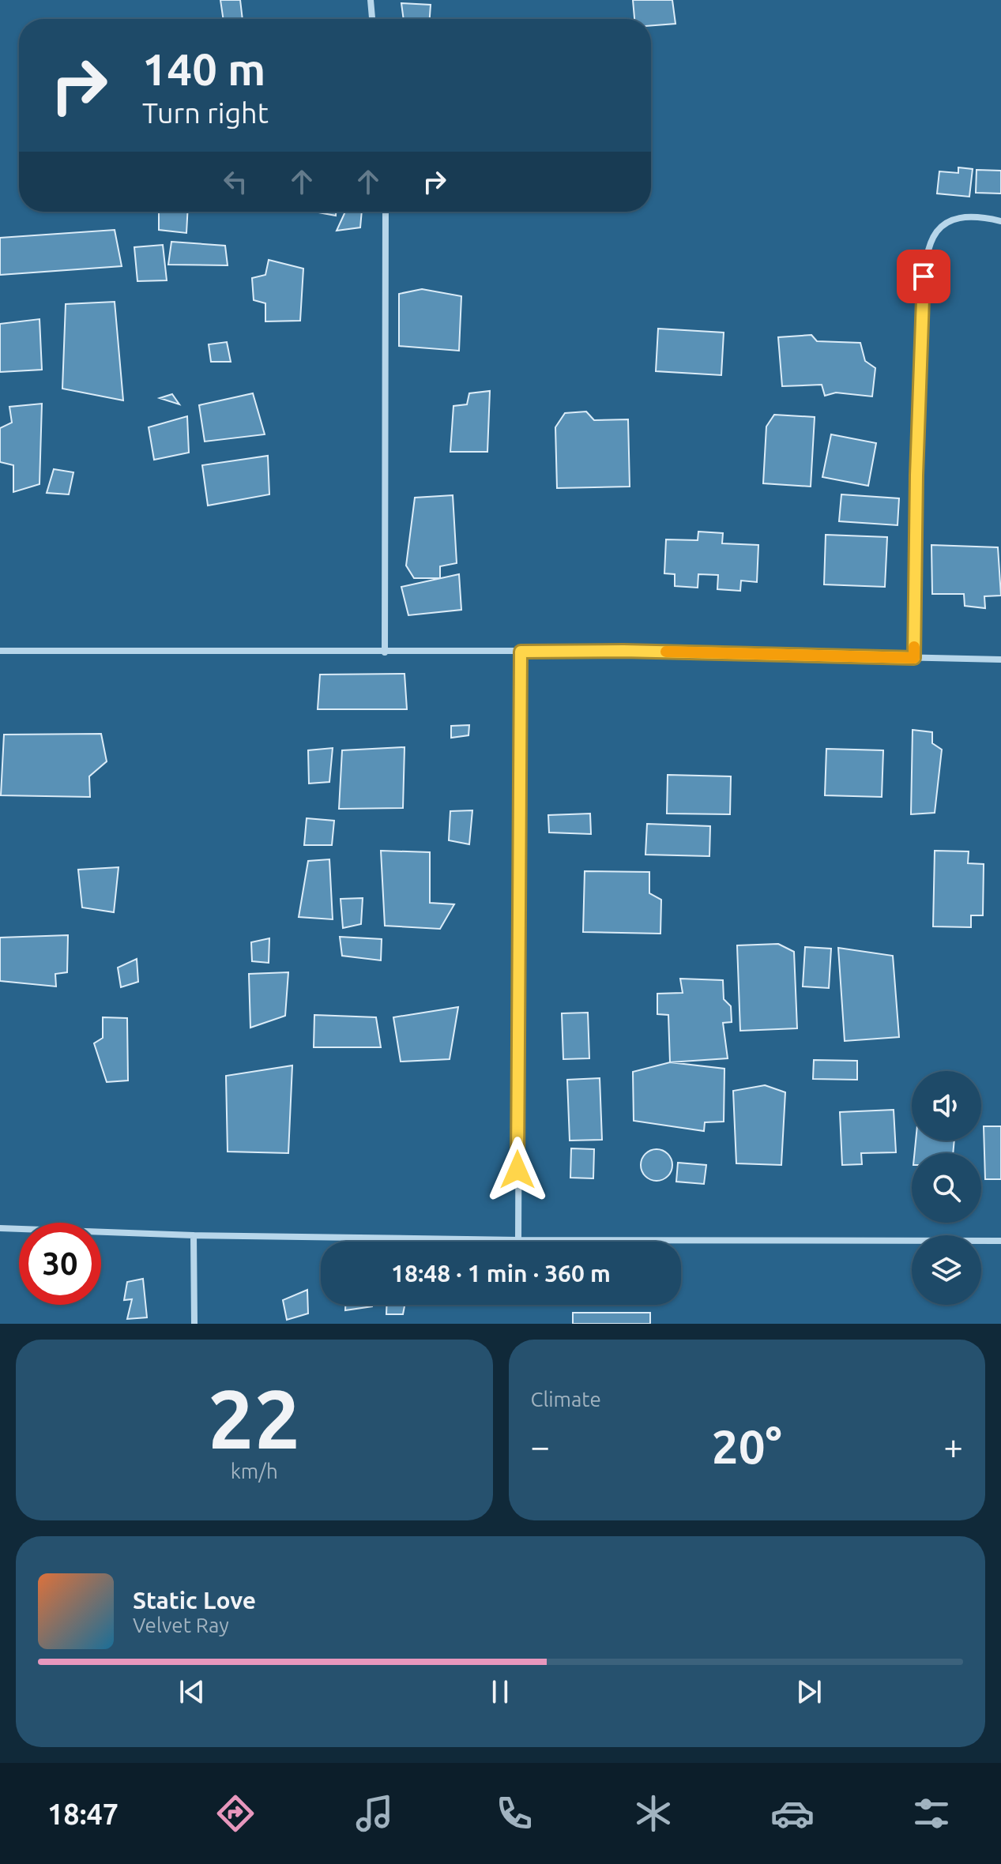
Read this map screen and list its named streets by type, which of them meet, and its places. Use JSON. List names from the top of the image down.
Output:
{
  "page": {
    "turn": ["140 m", "Turn right"],
    "limit": "30",
    "trip": "18:48 · 1 min · 360 m",
    "tile": [
      ["22", "km/h"],
      "Climate"
    ],
    "heat": ["−", "20°", "+"],
    "song": ["Static Love", "Velvet Ray"],
    "tabs": "18:47"
  }
}
